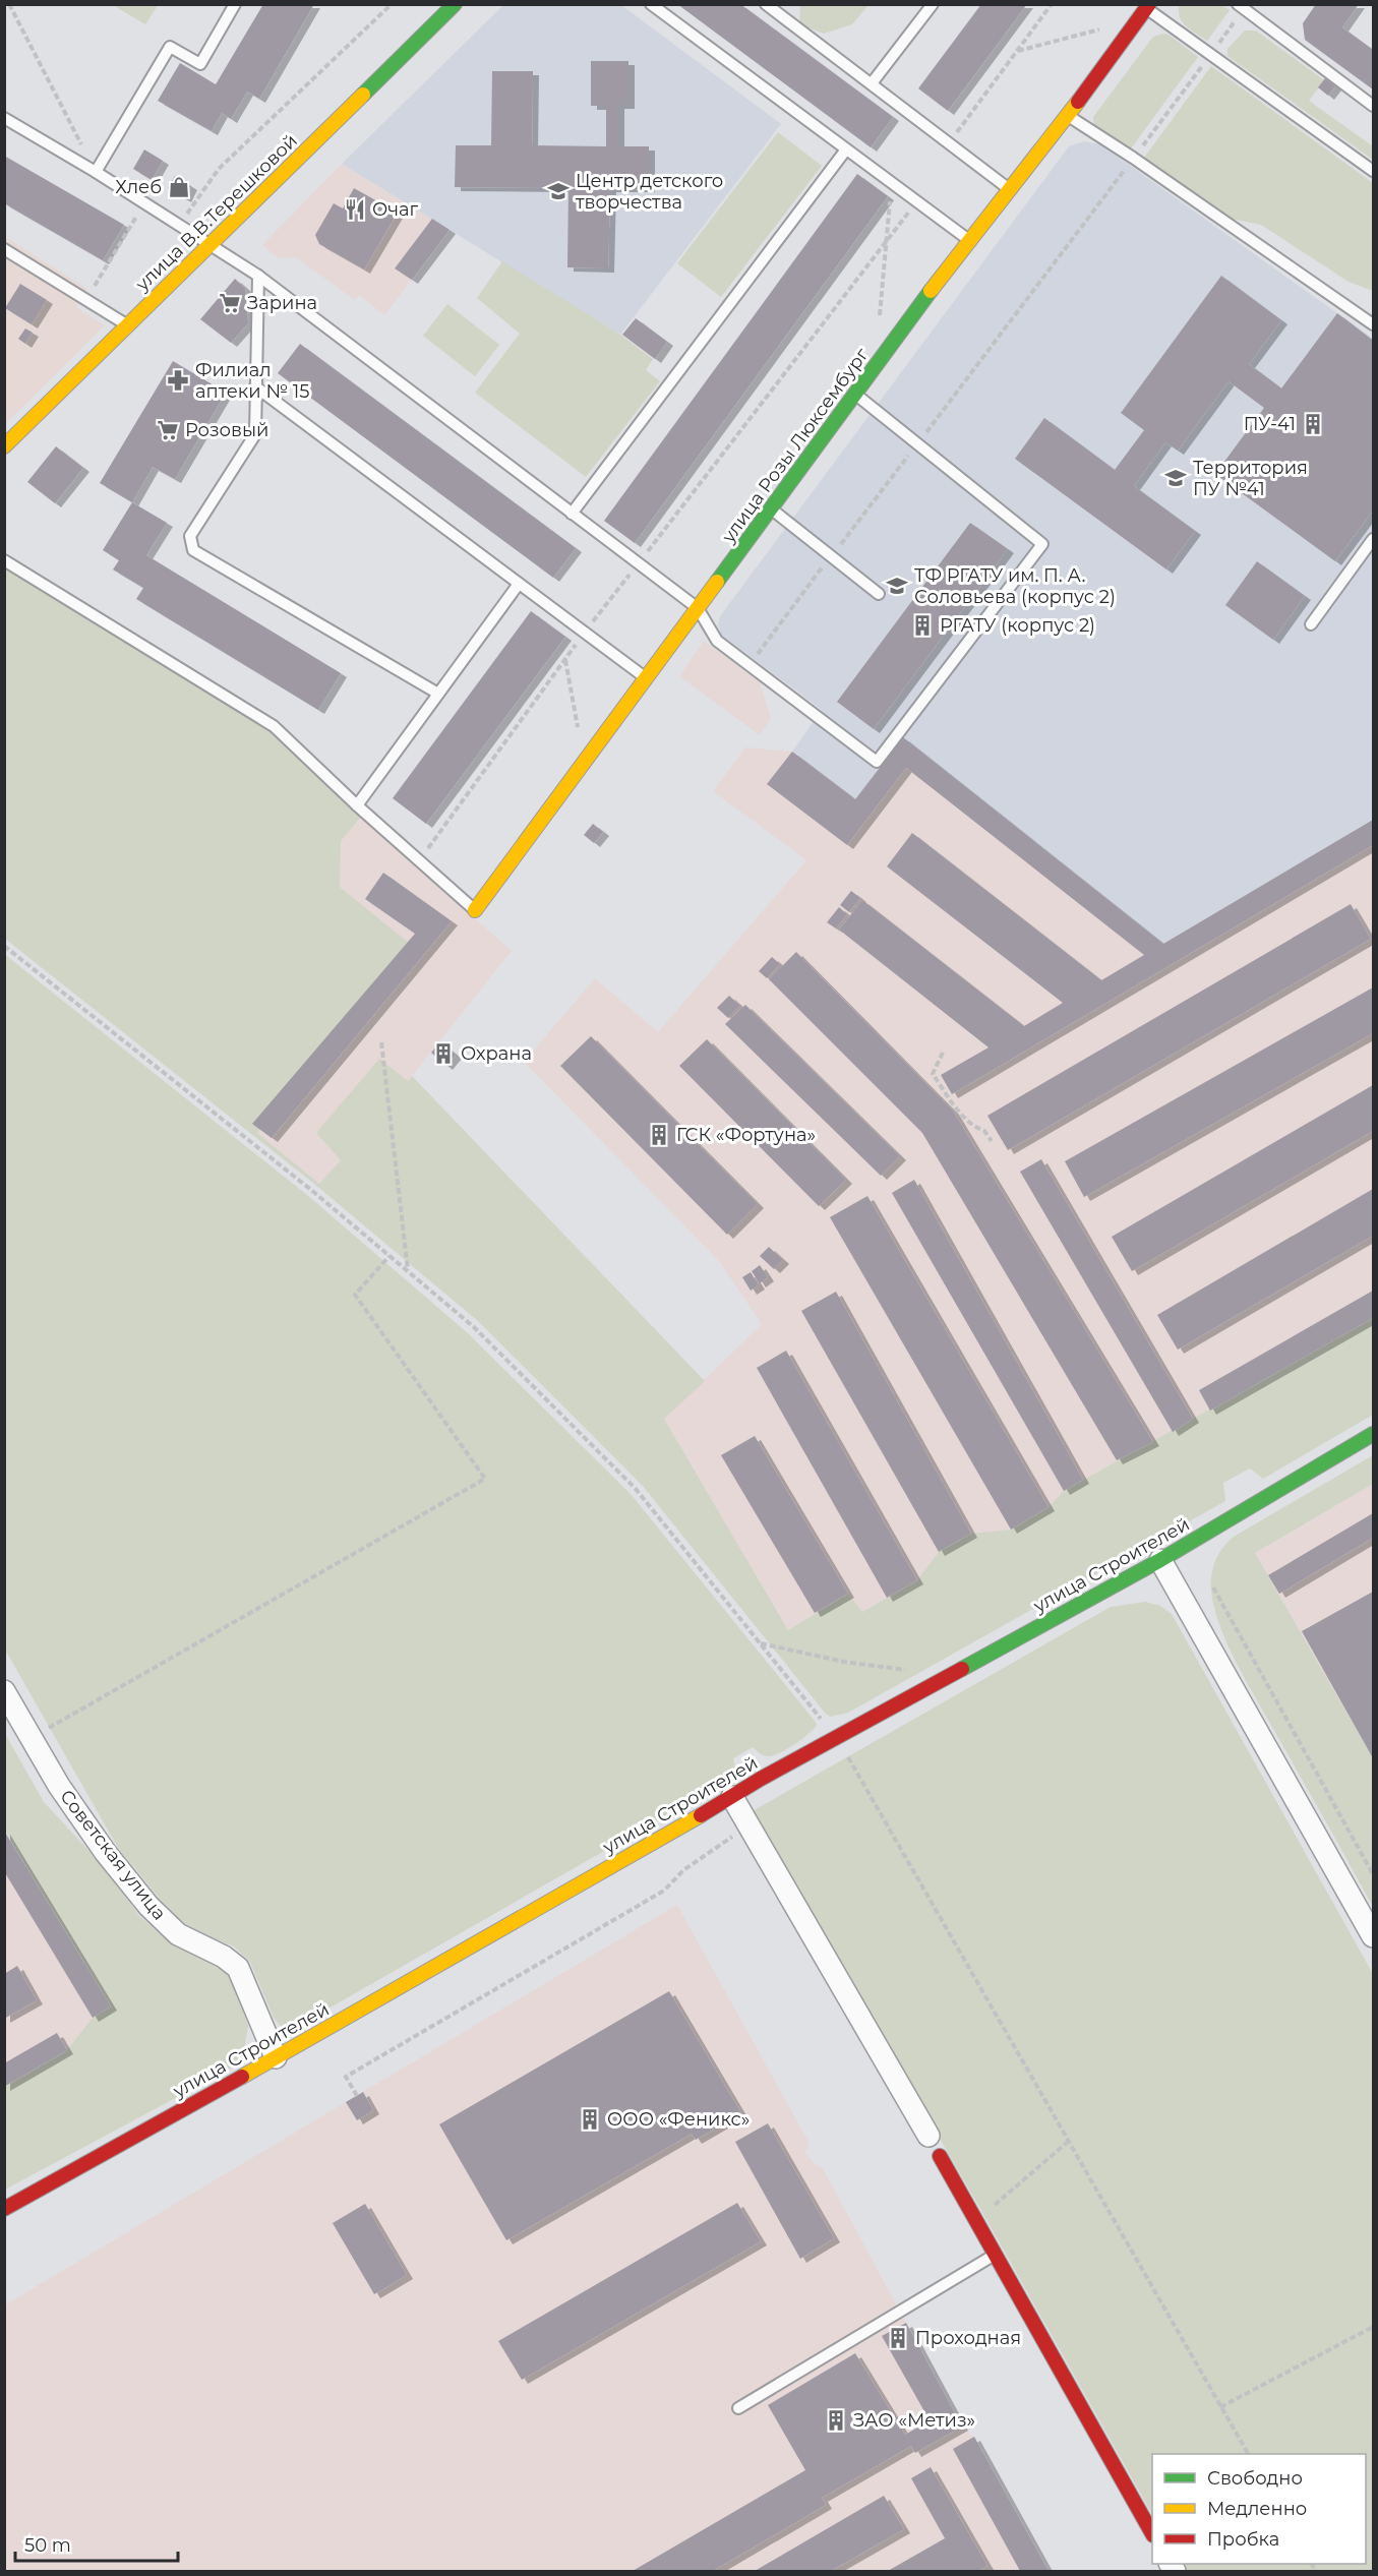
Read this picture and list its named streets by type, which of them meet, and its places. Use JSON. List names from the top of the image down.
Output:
{
  "streets": {
    "street": [
      "улица В.В.Терешковой",
      "улица Розы Люксембург",
      "улица Строителей",
      "Советская улица"
    ]
  },
  "crossings": [
    ["улица Строителей", "Советская улица"]
  ],
  "places": {
    "shop": ["Хлеб"],
    "school or university": ["Центр детского творчества", "Территория ПУ №41", "ТФ РГАТУ им. П. А. Соловьева (корпус 2)"],
    "restaurant": ["Очаг"],
    "supermarket": ["Зарина", "Розовый"],
    "pharmacy": ["Филиал аптеки № 15"],
    "building": [
      "ПУ-41",
      "РГАТУ (корпус 2)",
      "Охрана",
      "ГСК «Фортуна»",
      "ООО «Феникс»",
      "Проходная",
      "ЗАО «Метиз»"
    ]
  },
  "legend": ["Свободно", "Медленно", "Пробка"],
  "scale_bar": "50 m"
}
